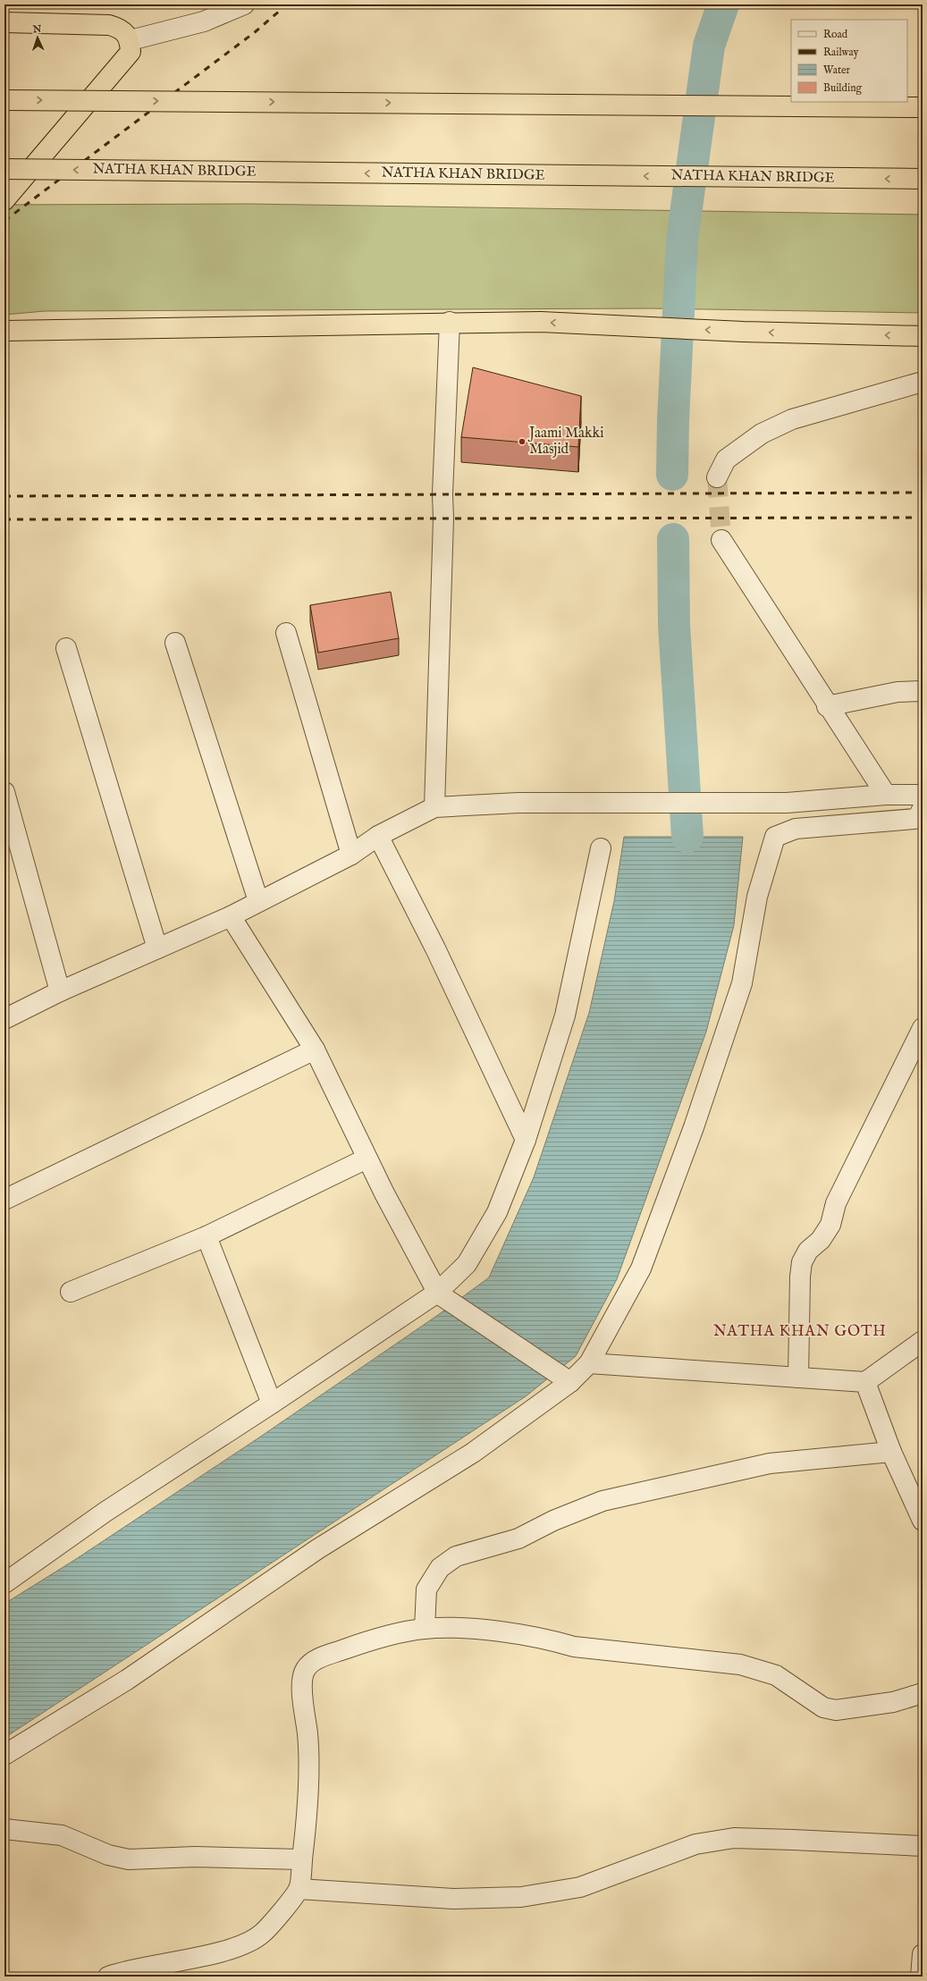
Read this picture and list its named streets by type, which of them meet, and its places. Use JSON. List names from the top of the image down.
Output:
{
  "streets": {
    "highway": ["NATHA KHAN BRIDGE"]
  },
  "districts": ["NATHA KHAN GOTH"],
  "places": ["Jaami Makki Masjid"],
  "legend": [
    "Road",
    "Railway",
    "Water",
    "Building"
  ],
  "north": "top"
}
